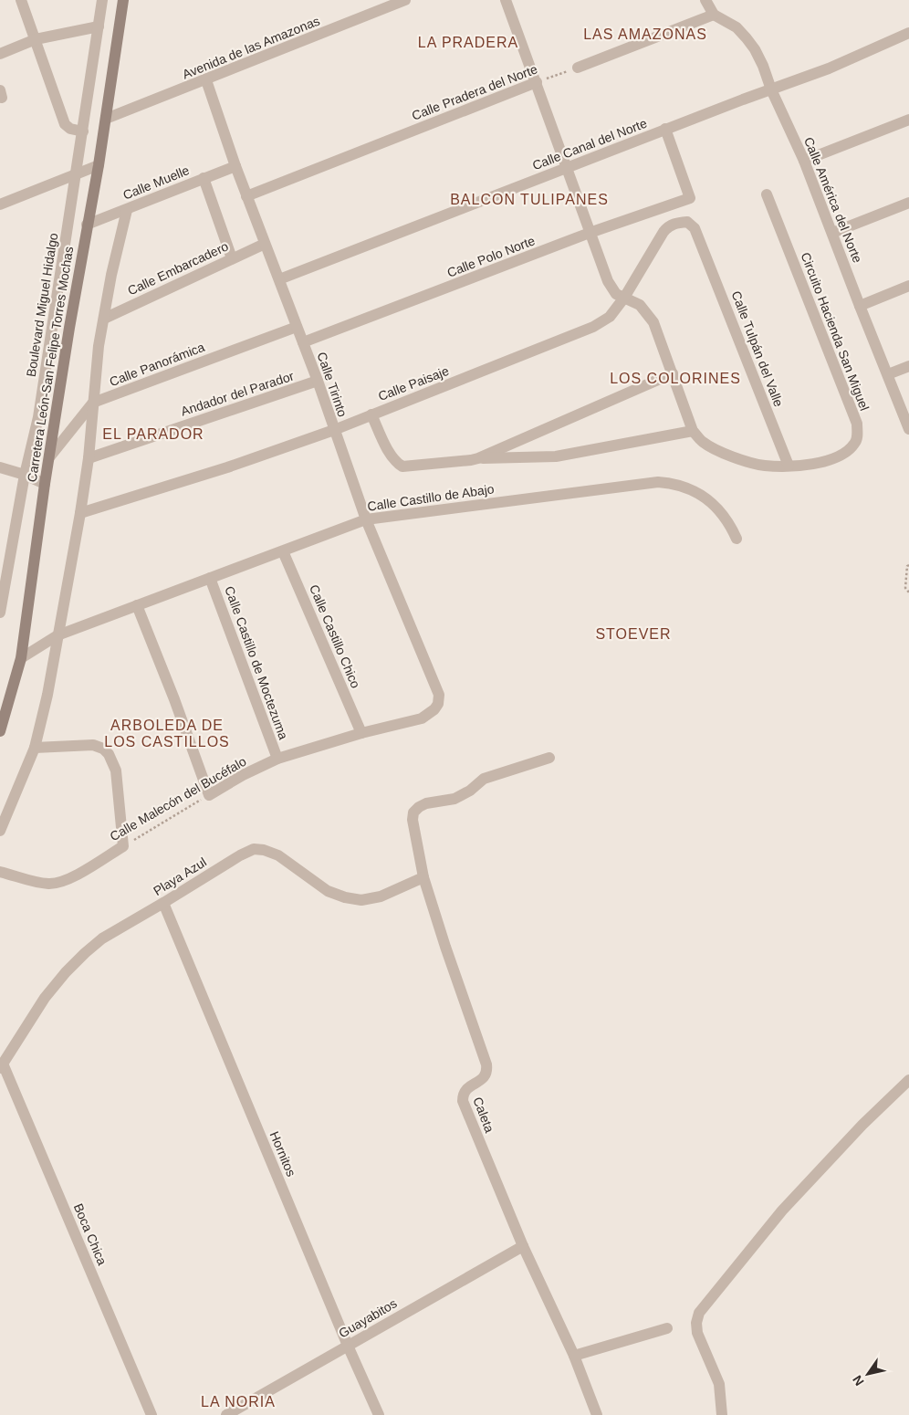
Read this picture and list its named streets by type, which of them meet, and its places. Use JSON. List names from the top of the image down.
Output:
{
  "streets": {
    "main road": ["Carretera León-San Felipe Torres Mochas"],
    "street": [
      "Avenida de las Amazonas",
      "Calle Pradera del Norte",
      "Calle Canal del Norte",
      "Calle Muelle",
      "Calle América del Norte",
      "Calle Polo Norte",
      "Calle Embarcadero",
      "Boulevard Miguel Hidalgo",
      "Circuito Hacienda San Miguel",
      "Calle Tulpán del Valle",
      "Calle Panorámica",
      "Calle Paisaje",
      "Calle Tirinto",
      "Andador del Parador",
      "Calle Castillo de Abajo",
      "Calle Castillo Chico",
      "Calle Castillo de Moctezuma",
      "Calle Malecón del Bucéfalo",
      "Playa Azul",
      "Caleta",
      "Hornitos",
      "Boca Chica",
      "Guayabitos"
    ]
  },
  "crossings": [
    ["Avenida de las Amazonas", "Carretera León-San Felipe Torres Mochas"],
    ["Avenida de las Amazonas", "Calle Tirinto"],
    ["Calle Pradera del Norte", "Calle Tirinto"],
    ["Calle Canal del Norte", "Calle América del Norte"],
    ["Calle Canal del Norte", "Calle Polo Norte"],
    ["Calle Canal del Norte", "Calle Tirinto"],
    ["Calle Muelle", "Carretera León-San Felipe Torres Mochas"],
    ["Calle Muelle", "Calle Tirinto"],
    ["Calle Polo Norte", "Calle Tirinto"],
    ["Calle Embarcadero", "Calle Tirinto"],
    ["Circuito Hacienda San Miguel", "Calle Tulpán del Valle"],
    ["Calle Tulpán del Valle", "Calle Paisaje"],
    ["Carretera León-San Felipe Torres Mochas", "Calle Castillo de Abajo"],
    ["Calle Panorámica", "Calle Tirinto"],
    ["Calle Paisaje", "Calle Tirinto"],
    ["Calle Tirinto", "Andador del Parador"],
    ["Calle Tirinto", "Calle Castillo de Abajo"],
    ["Calle Tirinto", "Calle Malecón del Bucéfalo"],
    ["Calle Castillo de Abajo", "Calle Castillo Chico"],
    ["Calle Castillo de Abajo", "Calle Castillo de Moctezuma"],
    ["Calle Castillo Chico", "Calle Malecón del Bucéfalo"],
    ["Calle Castillo de Moctezuma", "Calle Malecón del Bucéfalo"],
    ["Playa Azul", "Caleta"],
    ["Playa Azul", "Hornitos"],
    ["Playa Azul", "Boca Chica"],
    ["Caleta", "Guayabitos"],
    ["Hornitos", "Guayabitos"]
  ],
  "districts": [
    "LAS AMAZONAS",
    "LA PRADERA",
    "BALCON TULIPANES",
    "LOS COLORINES",
    "EL PARADOR",
    "STOEVER",
    "ARBOLEDA DE LOS CASTILLOS",
    "LA NORIA"
  ],
  "north": "bottom left"
}
